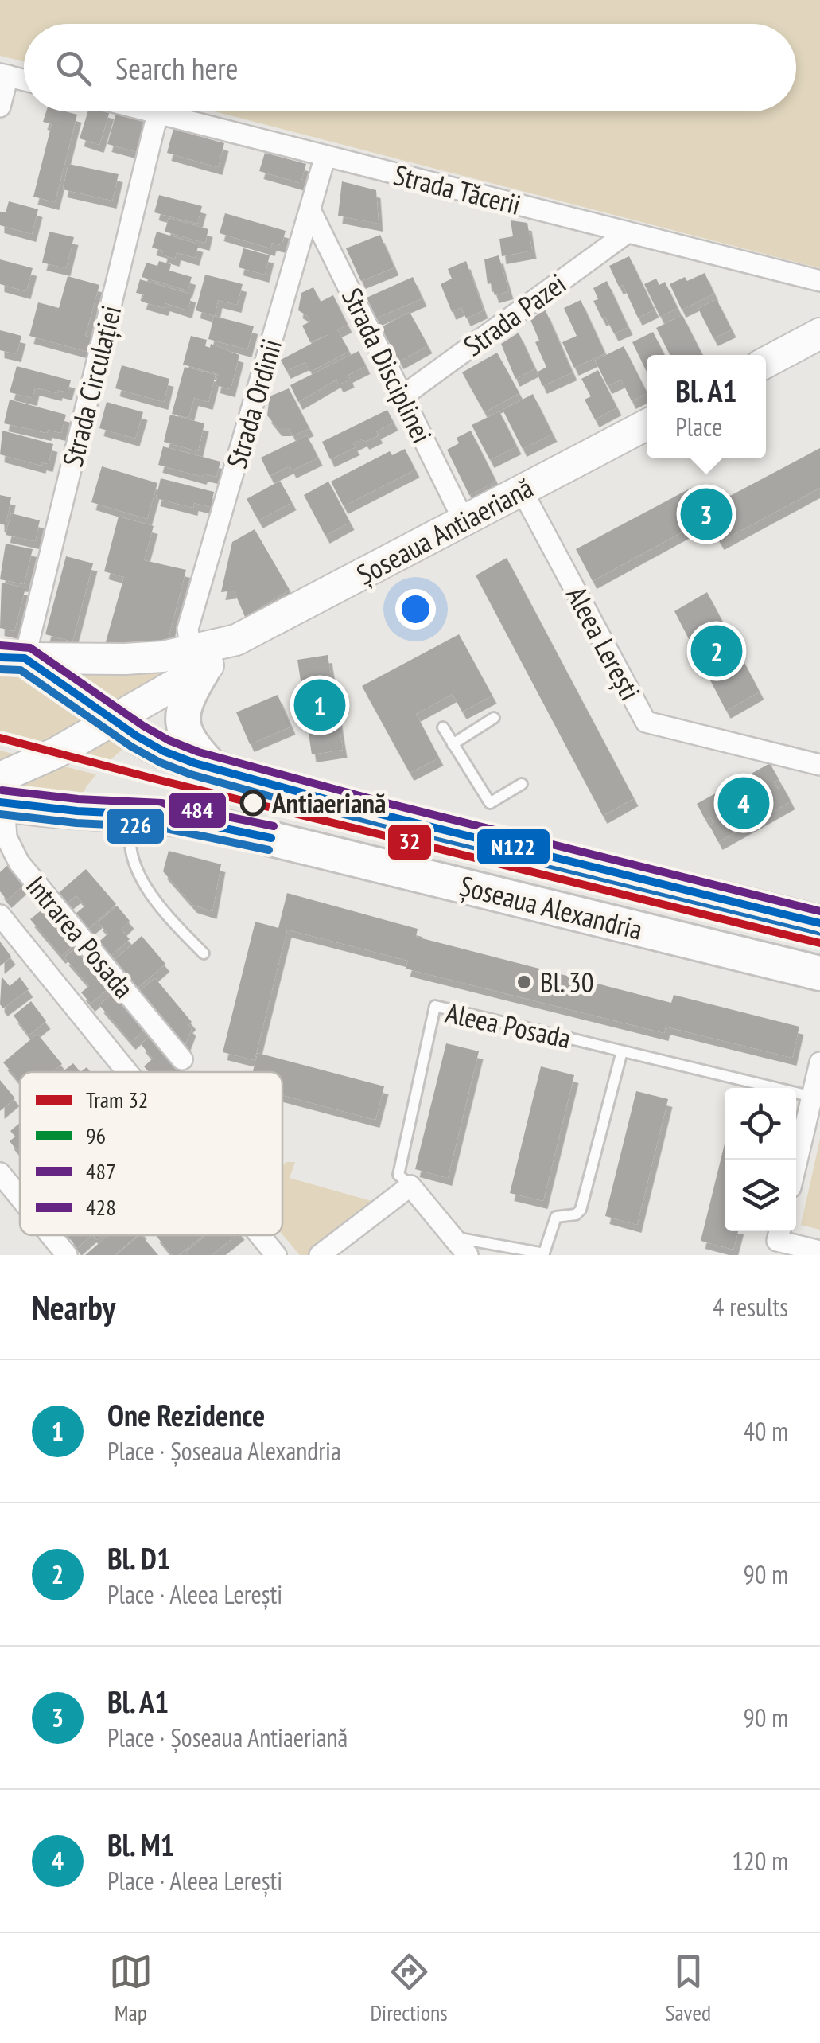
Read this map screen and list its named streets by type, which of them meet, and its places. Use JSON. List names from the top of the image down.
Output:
{
  "streets": {
    "main road": ["Șoseaua Antiaeriană", "Șoseaua Alexandria"],
    "street": [
      "Strada Tăcerii",
      "Strada Pazei",
      "Strada Disciplinei",
      "Strada Circulației",
      "Strada Ordinii",
      "Aleea Lerești",
      "Intrarea Posada",
      "Aleea Posada"
    ]
  },
  "crossings": [
    ["Strada Tăcerii", "Strada Pazei"],
    ["Strada Tăcerii", "Strada Circulației"],
    ["Strada Tăcerii", "Strada Ordinii"],
    ["Strada Pazei", "Strada Disciplinei"],
    ["Strada Disciplinei", "Strada Ordinii"],
    ["Strada Disciplinei", "Șoseaua Antiaeriană"],
    ["Strada Circulației", "Șoseaua Alexandria"],
    ["Strada Ordinii", "Șoseaua Antiaeriană"],
    ["Șoseaua Antiaeriană", "Aleea Lerești"],
    ["Șoseaua Antiaeriană", "Șoseaua Alexandria"],
    ["Șoseaua Antiaeriană", "Intrarea Posada"],
    ["Șoseaua Alexandria", "Intrarea Posada"]
  ],
  "places": ["Antiaeriană", "Bl. 30"],
  "lines": [
    "transit line 484",
    "transit line N122",
    "transit line 226",
    "tram line 32"
  ],
  "legend": [
    "Tram 32",
    "96",
    "487",
    "428"
  ],
  "page": {
    "search": "Search here",
    "popup": ["Bl. A1", "Place"],
    "pins": [
      "3",
      "2",
      "1",
      "4"
    ],
    "heading": ["Nearby", "4 results"],
    "list": [
      {
        "mark": "1",
        "name": "One Rezidence",
        "note": "Place · Șoseaua Alexandria",
        "value": "40 m"
      },
      {
        "mark": "2",
        "name": "Bl. D1",
        "note": "Place · Aleea Lerești",
        "value": "90 m"
      },
      {
        "mark": "3",
        "name": "Bl. A1",
        "note": "Place · Șoseaua Antiaeriană",
        "value": "90 m"
      },
      {
        "mark": "4",
        "name": "Bl. M1",
        "note": "Place · Aleea Lerești",
        "value": "120 m"
      }
    ],
    "nav": ["Map", "Directions", "Saved"]
  }
}
